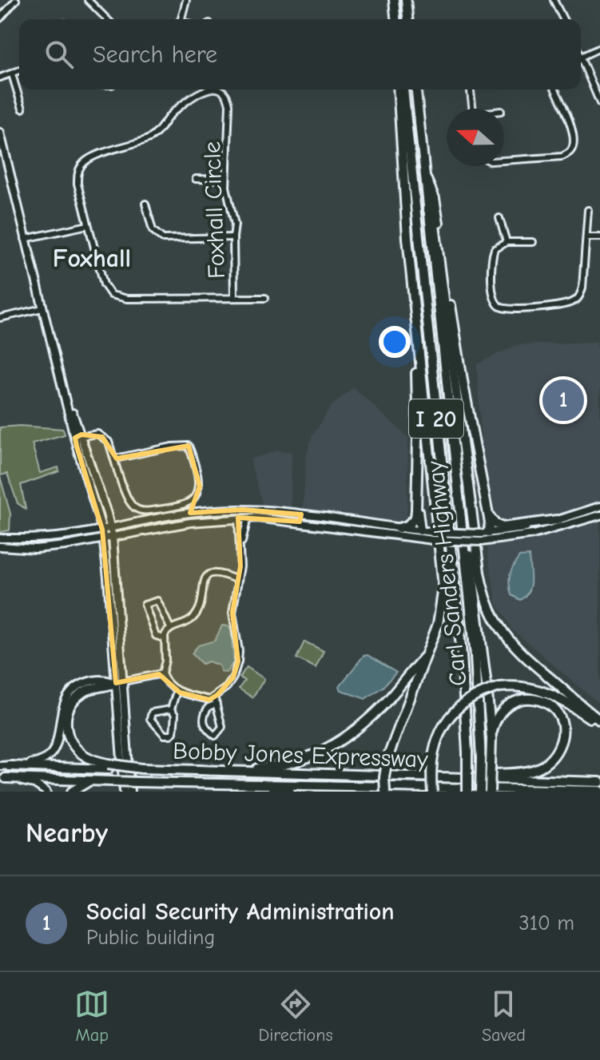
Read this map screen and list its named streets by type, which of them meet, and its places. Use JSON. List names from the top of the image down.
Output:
{
  "streets": {
    "highway": ["I 20", "Carl Sanders Highway", "Bobby Jones Expressway"],
    "street": ["Foxhall Circle"]
  },
  "districts": ["Foxhall"],
  "north": "left",
  "page": {
    "search": "Search here",
    "pins": "1",
    "heading": "Nearby",
    "list": [
      {
        "mark": "1",
        "name": "Social Security Administration",
        "note": "Public building",
        "value": "310 m"
      }
    ],
    "nav": ["Map", "Directions", "Saved"]
  }
}
